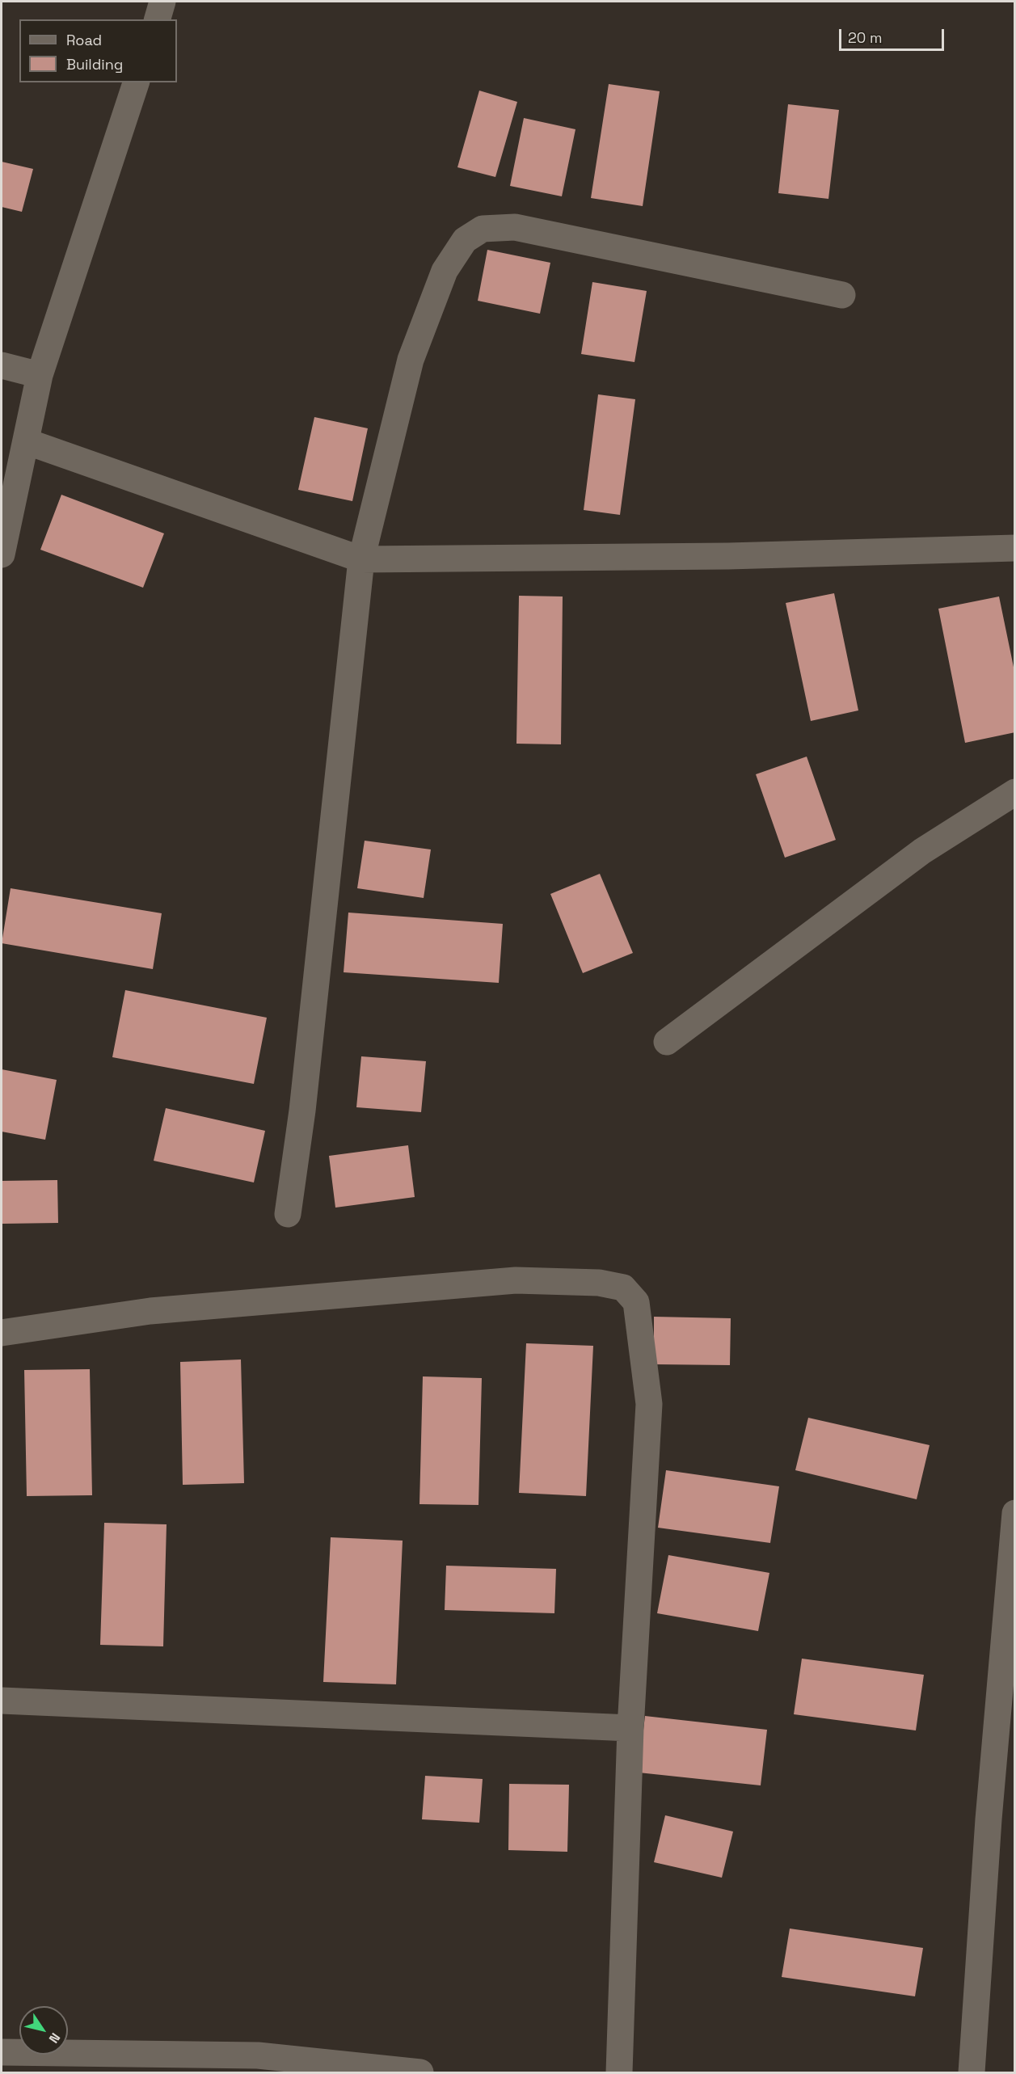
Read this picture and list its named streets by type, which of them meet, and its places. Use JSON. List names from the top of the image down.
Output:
{
  "legend": ["Road", "Building"],
  "scale_bar": "20 m",
  "north": "bottom right"
}
